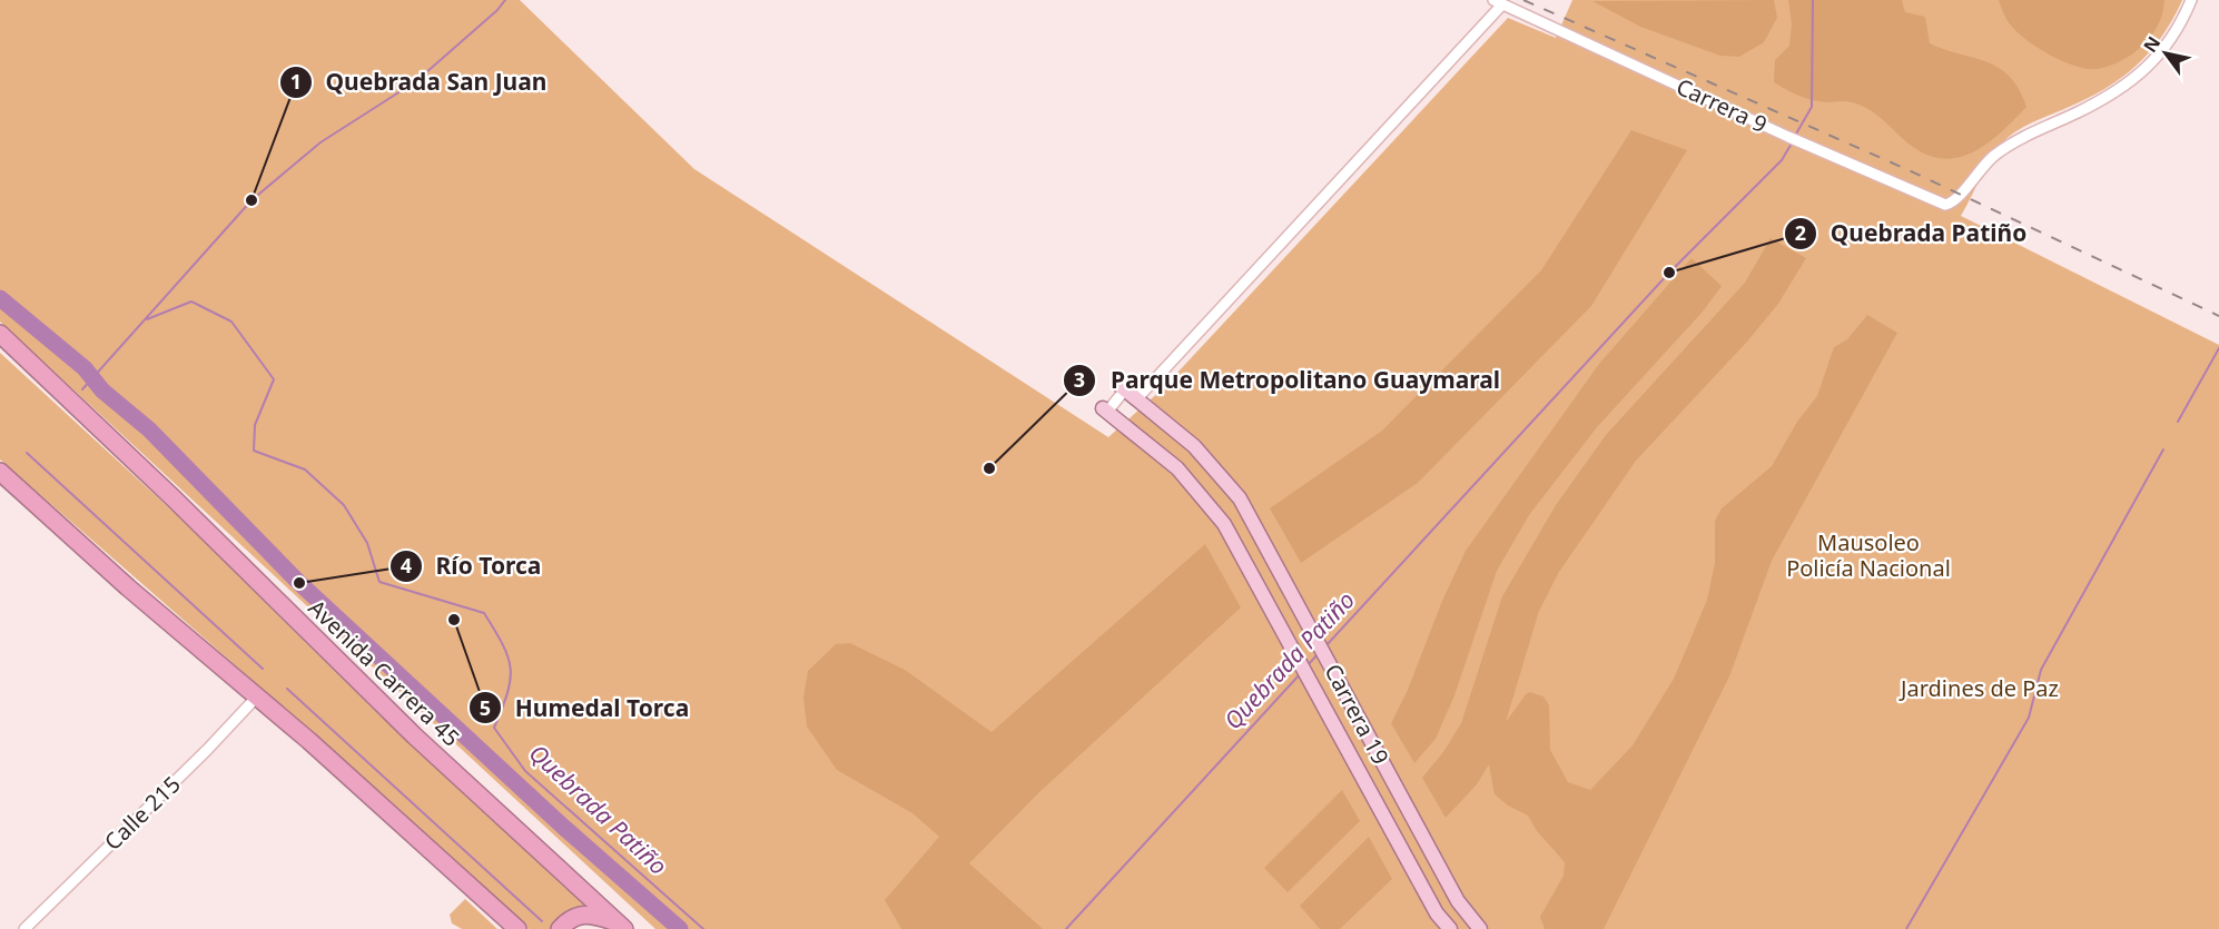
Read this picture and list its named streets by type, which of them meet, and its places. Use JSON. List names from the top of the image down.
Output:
{
  "streets": {
    "highway": ["Avenida Carrera 45"],
    "main road": ["Carrera 19"],
    "street": ["Carrera 9", "Calle 215"]
  },
  "water": ["Quebrada Patiño"],
  "parks": ["Mausoleo Policía Nacional", "Jardines de Paz"],
  "places": [
    "Quebrada San Juan",
    "Quebrada Patiño",
    "Parque Metropolitano Guaymaral",
    "Río Torca",
    "Humedal Torca"
  ],
  "north": "top left"
}
